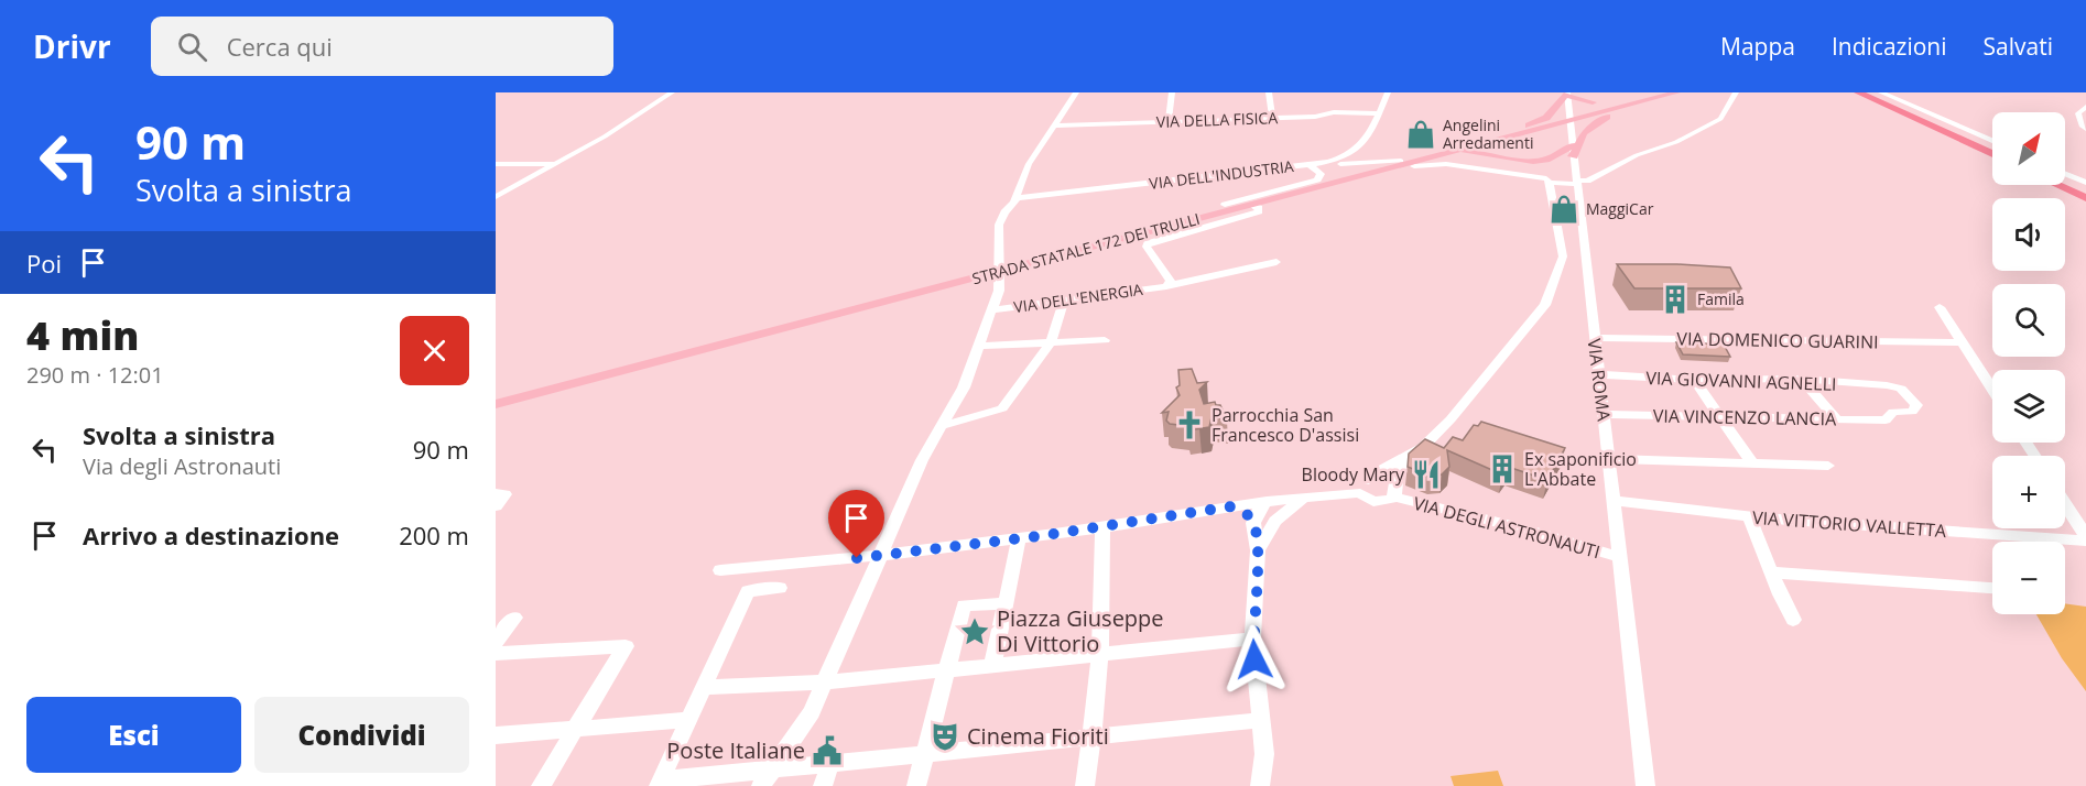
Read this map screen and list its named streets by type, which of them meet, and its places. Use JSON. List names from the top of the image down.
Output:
{
  "streets": {
    "main road": ["STRADA STATALE 172 DEI TRULLI"],
    "street": [
      "VIA DELLA FISICA",
      "VIA DELL'INDUSTRIA",
      "VIA DELL'ENERGIA",
      "VIA DOMENICO GUARINI",
      "VIA ROMA",
      "VIA GIOVANNI AGNELLI",
      "VIA VINCENZO LANCIA",
      "VIA VITTORIO VALLETTA",
      "VIA DEGLI ASTRONAUTI"
    ]
  },
  "crossings": [
    ["STRADA STATALE 172 DEI TRULLI", "VIA DELL'ENERGIA"],
    ["VIA DOMENICO GUARINI", "VIA ROMA"],
    ["VIA ROMA", "VIA GIOVANNI AGNELLI"],
    ["VIA ROMA", "VIA VINCENZO LANCIA"],
    ["VIA ROMA", "VIA VITTORIO VALLETTA"],
    ["VIA ROMA", "VIA DEGLI ASTRONAUTI"],
    ["VIA GIOVANNI AGNELLI", "VIA VINCENZO LANCIA"]
  ],
  "places": {
    "shop": ["Angelini Arredamenti", "MaggiCar"],
    "building": ["Famila", "Ex saponificio L'Abbate"],
    "church": ["Parrocchia San Francesco D'assisi"],
    "restaurant": ["Bloody Mary"],
    "place": ["Piazza Giuseppe Di Vittorio"],
    "theatre": ["Cinema Fioriti"],
    "public building": ["Poste Italiane"]
  },
  "north": "top right",
  "page": {
    "header": "Drivr",
    "search": "Cerca qui",
    "nav": ["Mappa", "Indicazioni", "Salvati"],
    "turn": ["90 m", "Svolta a sinistra"],
    "map_buttons": ["+", "−"],
    "then": "Poi",
    "heading": ["4 min", "290 m · 12:01"],
    "list": [
      {
        "name": "Svolta a sinistra",
        "note": "Via degli Astronauti",
        "value": "90 m"
      },
      {
        "name": "Arrivo a destinazione",
        "value": "200 m"
      }
    ],
    "buttons": ["Esci", "Condividi"]
  }
}
